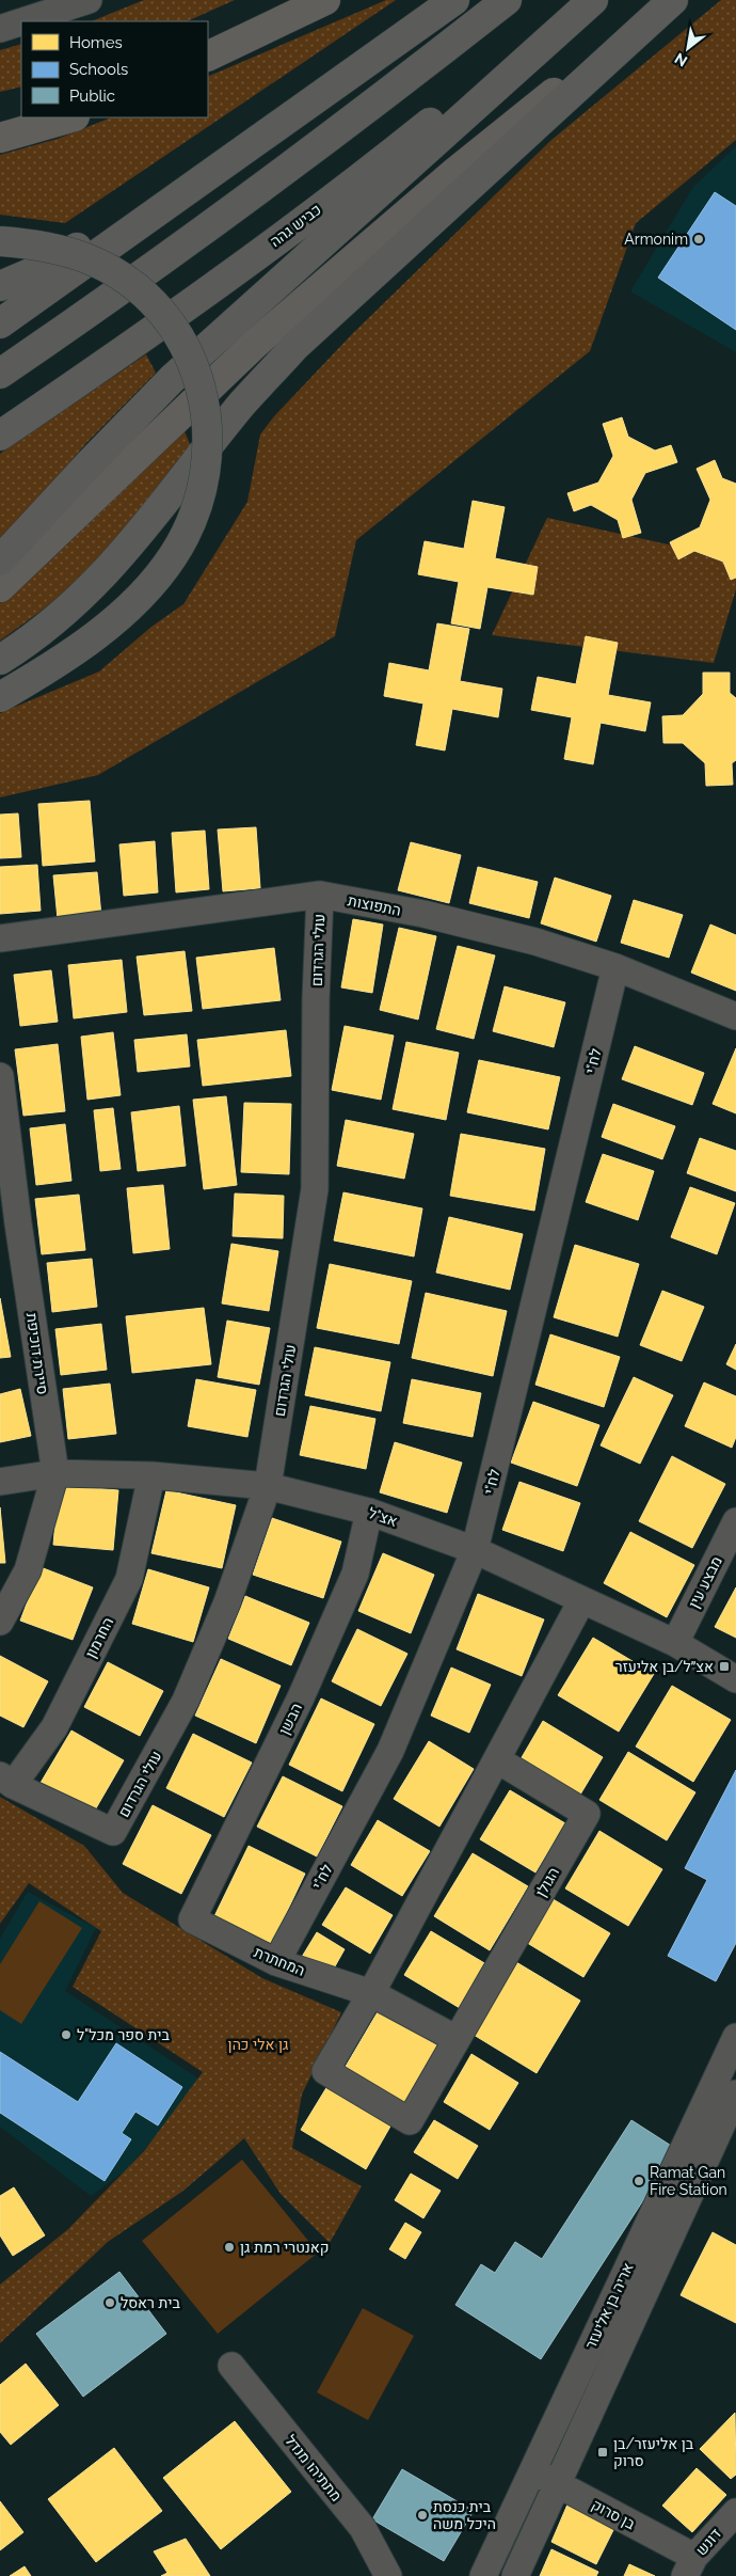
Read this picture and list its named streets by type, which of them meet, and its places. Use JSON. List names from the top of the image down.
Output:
{
  "streets": {
    "highway": ["כביש גהה"],
    "street": [
      "התפוצות",
      "עולי הגרדום",
      "לח\"י",
      "סיירת דוכיפת",
      "אצ\"ל",
      "מבצע עין",
      "החרמון",
      "הבשן",
      "הגולן",
      "המחתרת",
      "אריה בן אליעזר",
      "מתתיהו מנדל",
      "בן סרוק",
      "דונש"
    ]
  },
  "crossings": [
    ["התפוצות", "עולי הגרדום"],
    ["התפוצות", "לח\"י"],
    ["עולי הגרדום", "אצ\"ל"],
    ["עולי הגרדום", "החרמון"],
    ["לח\"י", "אצ\"ל"],
    ["לח\"י", "המחתרת"],
    ["סיירת דוכיפת", "אצ\"ל"],
    ["אצ\"ל", "מבצע עין"],
    ["אצ\"ל", "החרמון"],
    ["אצ\"ל", "הבשן"],
    ["הבשן", "המחתרת"],
    ["הגולן", "המחתרת"],
    ["אריה בן אליעזר", "בן סרוק"],
    ["בן סרוק", "דונש"]
  ],
  "parks": ["גן אלי כהן"],
  "places": {
    "other": [
      "Armonim",
      "בית ספר מכל\"ל",
      "Ramat Gan Fire Station",
      "קאנטרי רמת גן",
      "בית ראסל",
      "בית כנסת היכל משה"
    ],
    "transit": ["אצ״ל/בן אליעזר", "בן אליעזר/בן סרוק"]
  },
  "legend": ["Homes", "Schools", "Public"],
  "north": "bottom left"
}
